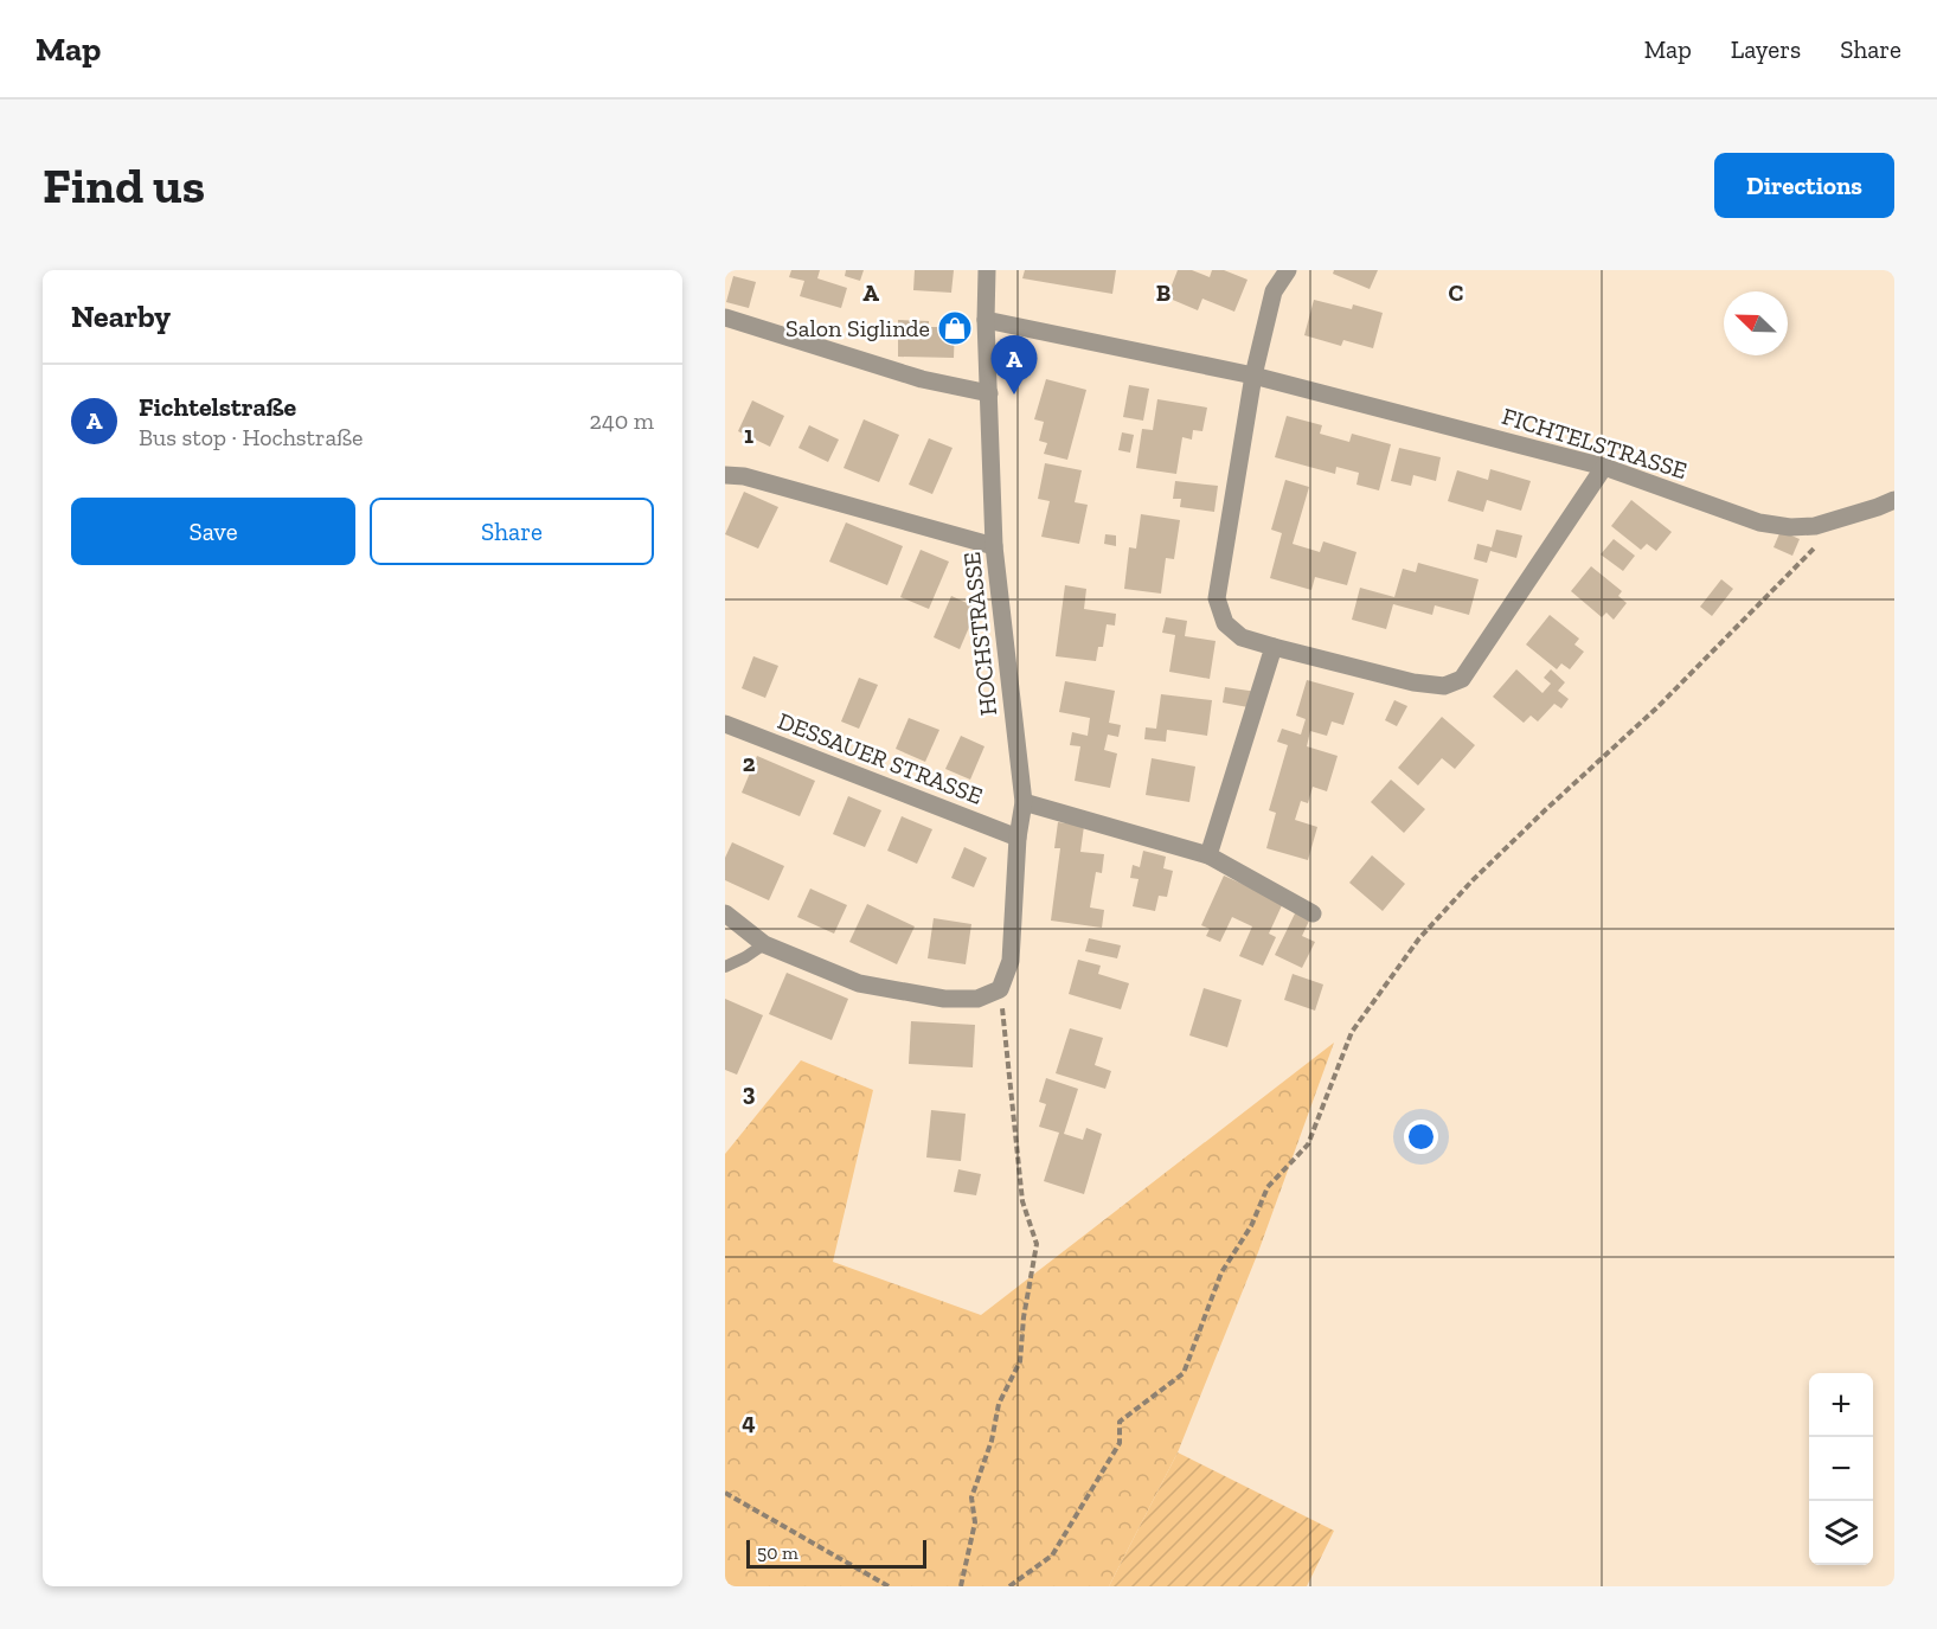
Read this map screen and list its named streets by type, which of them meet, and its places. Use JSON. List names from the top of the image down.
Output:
{
  "streets": {
    "street": ["FICHTELSTRASSE", "HOCHSTRASSE", "DESSAUER STRASSE"]
  },
  "crossings": [
    ["FICHTELSTRASSE", "HOCHSTRASSE"],
    ["HOCHSTRASSE", "DESSAUER STRASSE"]
  ],
  "places": {
    "shop": ["Salon Siglinde"]
  },
  "scale_bar": "50 m",
  "north": "top left",
  "page": {
    "header": "Map",
    "nav": ["Map", "Layers", "Share"],
    "buttons": [
      "Directions",
      ["Save", "Share"]
    ],
    "title": "Find us",
    "heading": "Nearby",
    "pins": "A",
    "list": [
      {
        "mark": "A",
        "name": "Fichtelstraße",
        "note": "Bus stop · Hochstraße",
        "value": "240 m"
      }
    ],
    "map_buttons": ["+", "−"],
    "scale": "50 m"
  },
  "grid": {
    "columns": ["A", "B", "C"],
    "rows": [
      "1",
      "2",
      "3",
      "4"
    ]
  }
}
